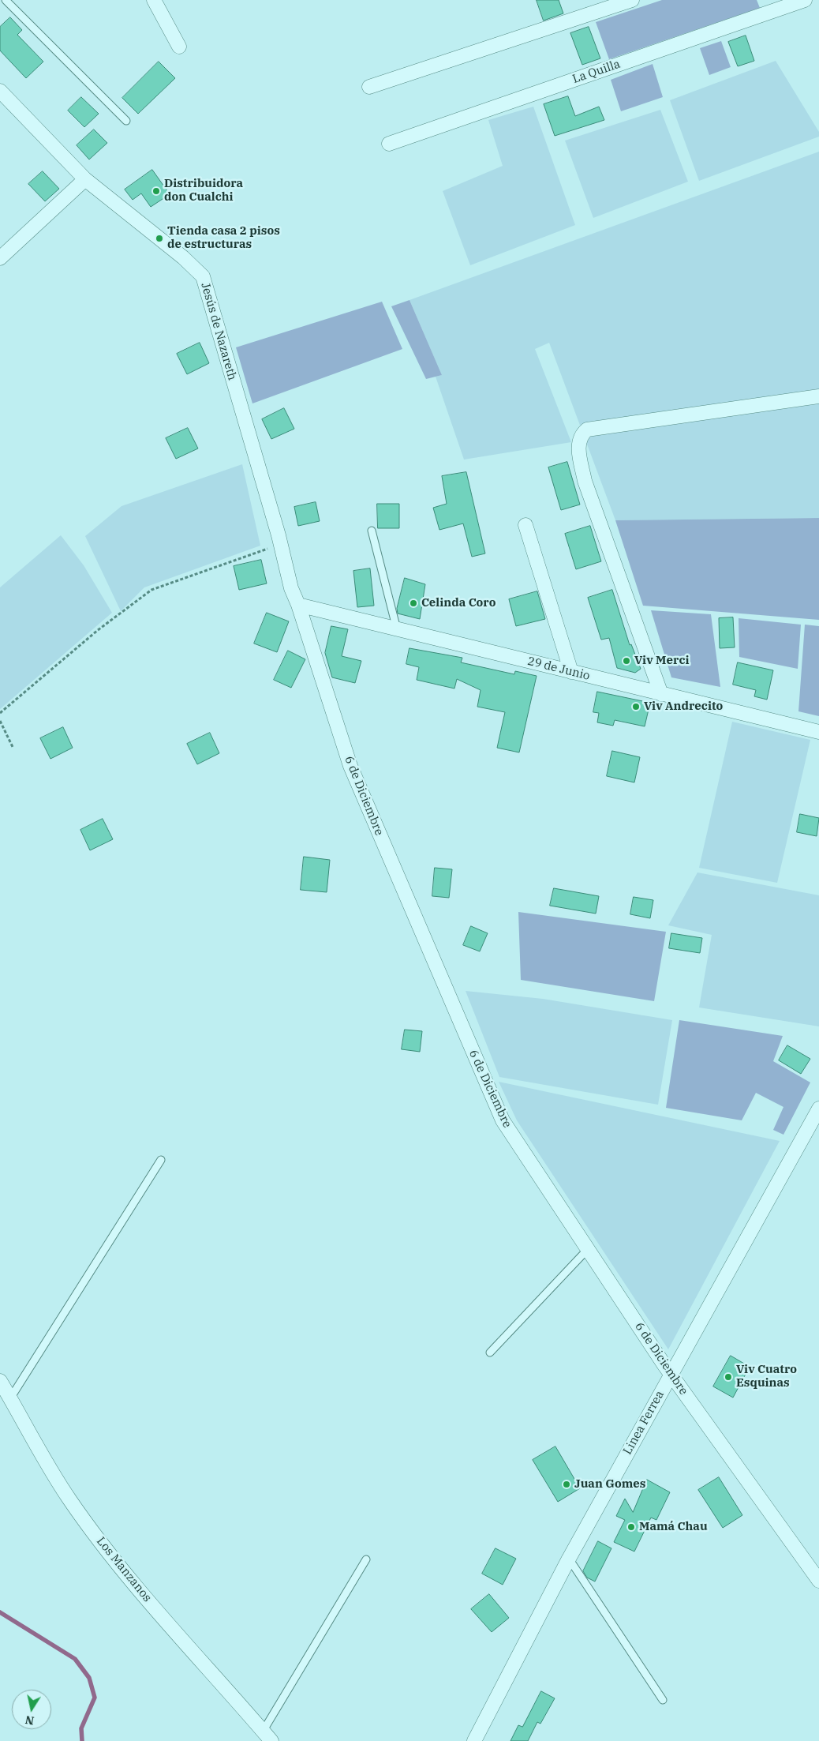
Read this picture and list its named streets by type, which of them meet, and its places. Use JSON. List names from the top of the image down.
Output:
{
  "streets": {
    "street": [
      "La Quilla",
      "Jesús de Nazareth",
      "29 de Junio",
      "6 de Diciembre",
      "Linea Ferrea",
      "Los Manzanos"
    ]
  },
  "crossings": [
    ["Jesús de Nazareth", "29 de Junio"],
    ["Jesús de Nazareth", "6 de Diciembre"],
    ["29 de Junio", "6 de Diciembre"],
    ["6 de Diciembre", "Linea Ferrea"]
  ],
  "places": [
    "Distribuidora don Cualchi",
    "Tienda casa 2 pisos de estructuras",
    "Celinda Coro",
    "Viv Merci",
    "Viv Andrecito",
    "Viv Cuatro Esquinas",
    "Juan Gomes",
    "Mamá Chau"
  ],
  "north": "bottom"
}
